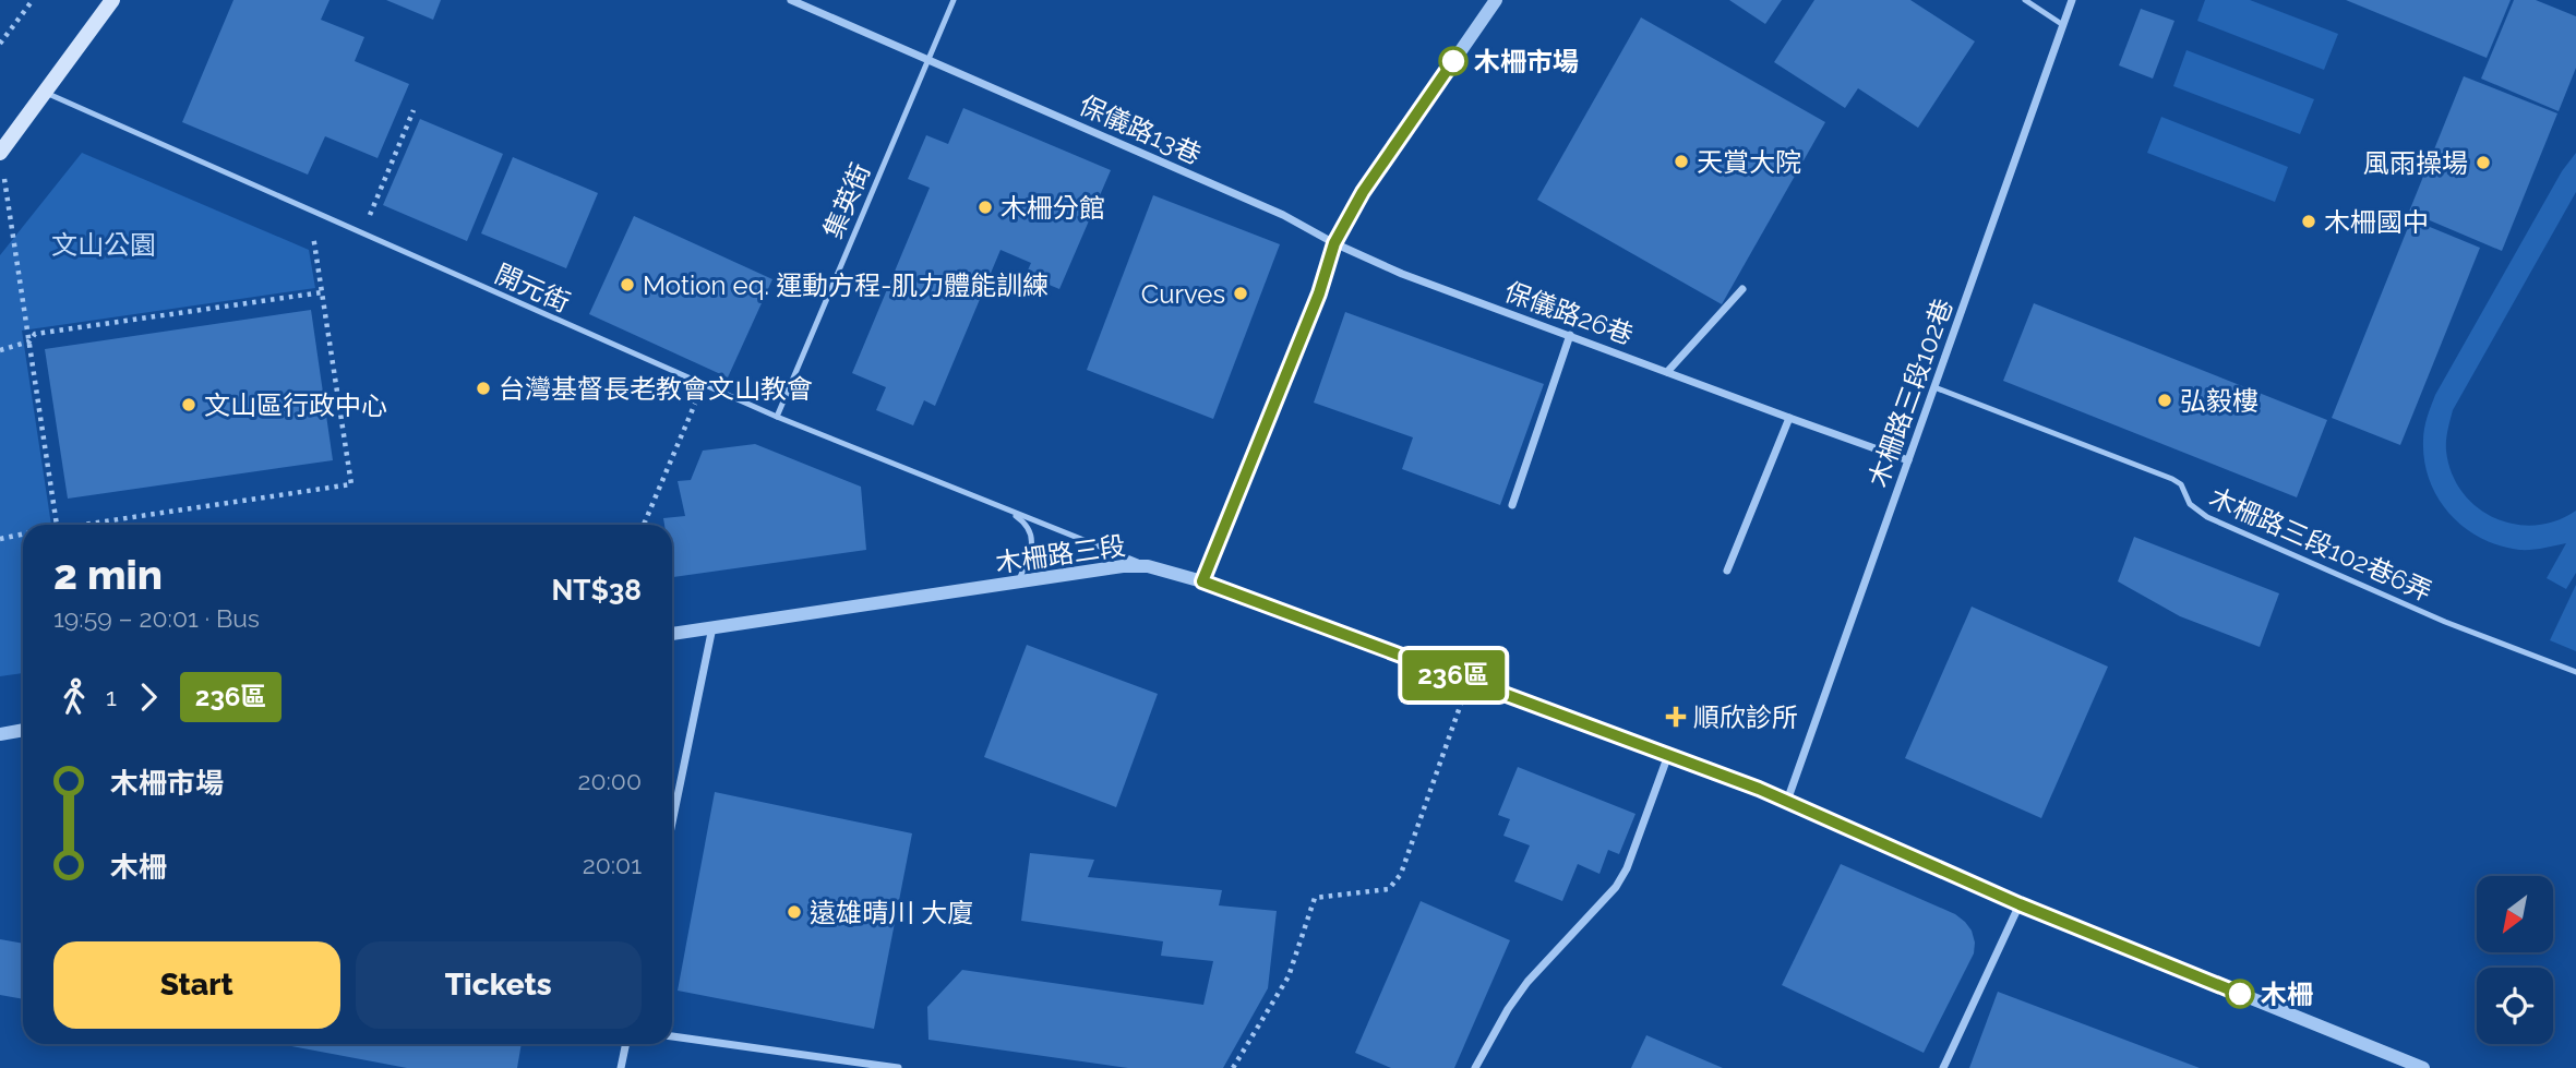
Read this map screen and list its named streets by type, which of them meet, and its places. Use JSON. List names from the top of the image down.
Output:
{
  "streets": {
    "street": [
      "保儀路13巷",
      "保儀路26巷",
      "木柵路三段102巷",
      "木柵路三段"
    ],
    "lane": ["集英街", "開元街", "木柵路三段102巷6弄"]
  },
  "crossings": [
    ["保儀路13巷", "集英街"],
    ["保儀路13巷", "保儀路26巷"],
    ["集英街", "開元街"],
    ["開元街", "木柵路三段"],
    ["保儀路26巷", "木柵路三段102巷"],
    ["木柵路三段102巷", "木柵路三段102巷6弄"],
    ["木柵路三段102巷", "木柵路三段"]
  ],
  "parks": ["文山公園"],
  "places": {
    "other": [
      "木柵市場",
      "天賞大院",
      "風雨操場",
      "木柵分館",
      "木柵國中",
      "Motion eq. 運動方程-肌力體能訓練",
      "Curves",
      "台灣基督長老教會文山教會",
      "弘毅樓",
      "文山區行政中心",
      "遠雄晴川 大廈",
      "木柵"
    ],
    "health": ["順欣診所"]
  },
  "lines": ["bus line 236區"],
  "north": "bottom left",
  "page": {
    "on_map": "236區",
    "heading": ["2 min", "19:59 – 20:01 · Bus", "NT$38"],
    "legs": ["1", "236區"],
    "list": [
      {
        "name": "木柵市場",
        "value": "20:00"
      },
      {
        "name": "木柵",
        "value": "20:01"
      }
    ],
    "buttons": ["Start", "Tickets"]
  }
}
